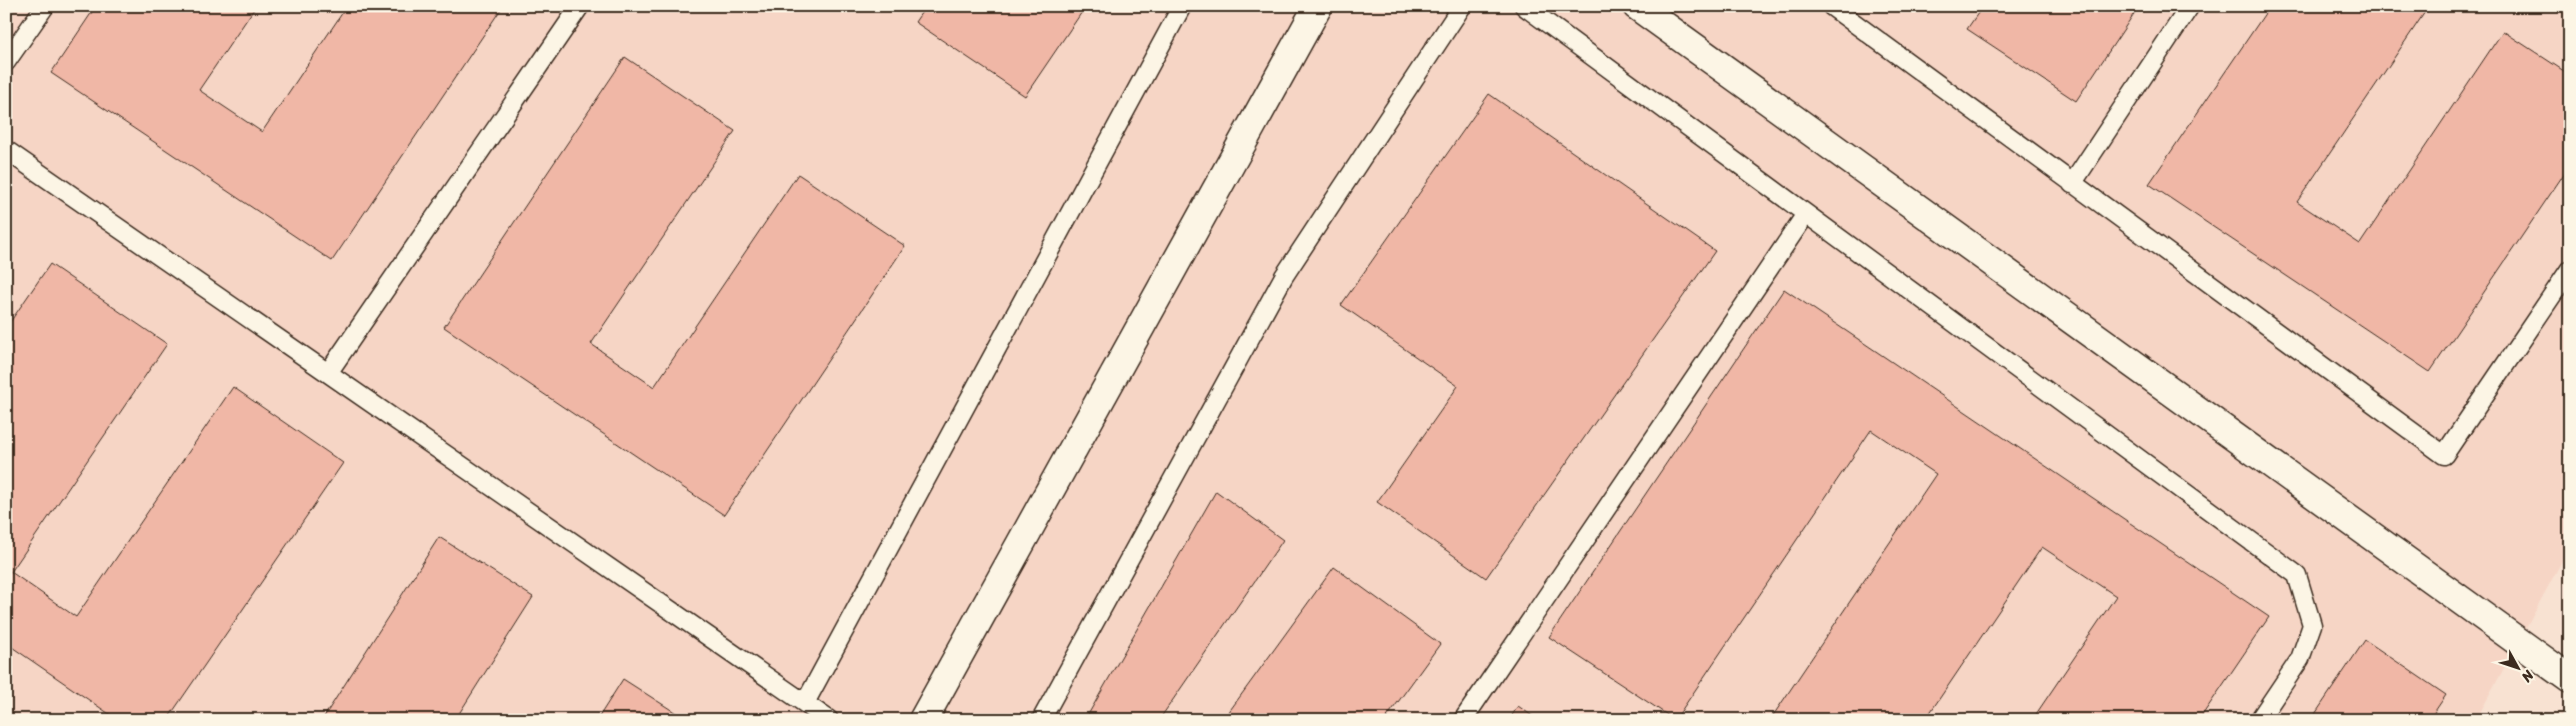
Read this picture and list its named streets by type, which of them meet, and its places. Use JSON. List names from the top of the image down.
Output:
{
  "north": "bottom right"
}
